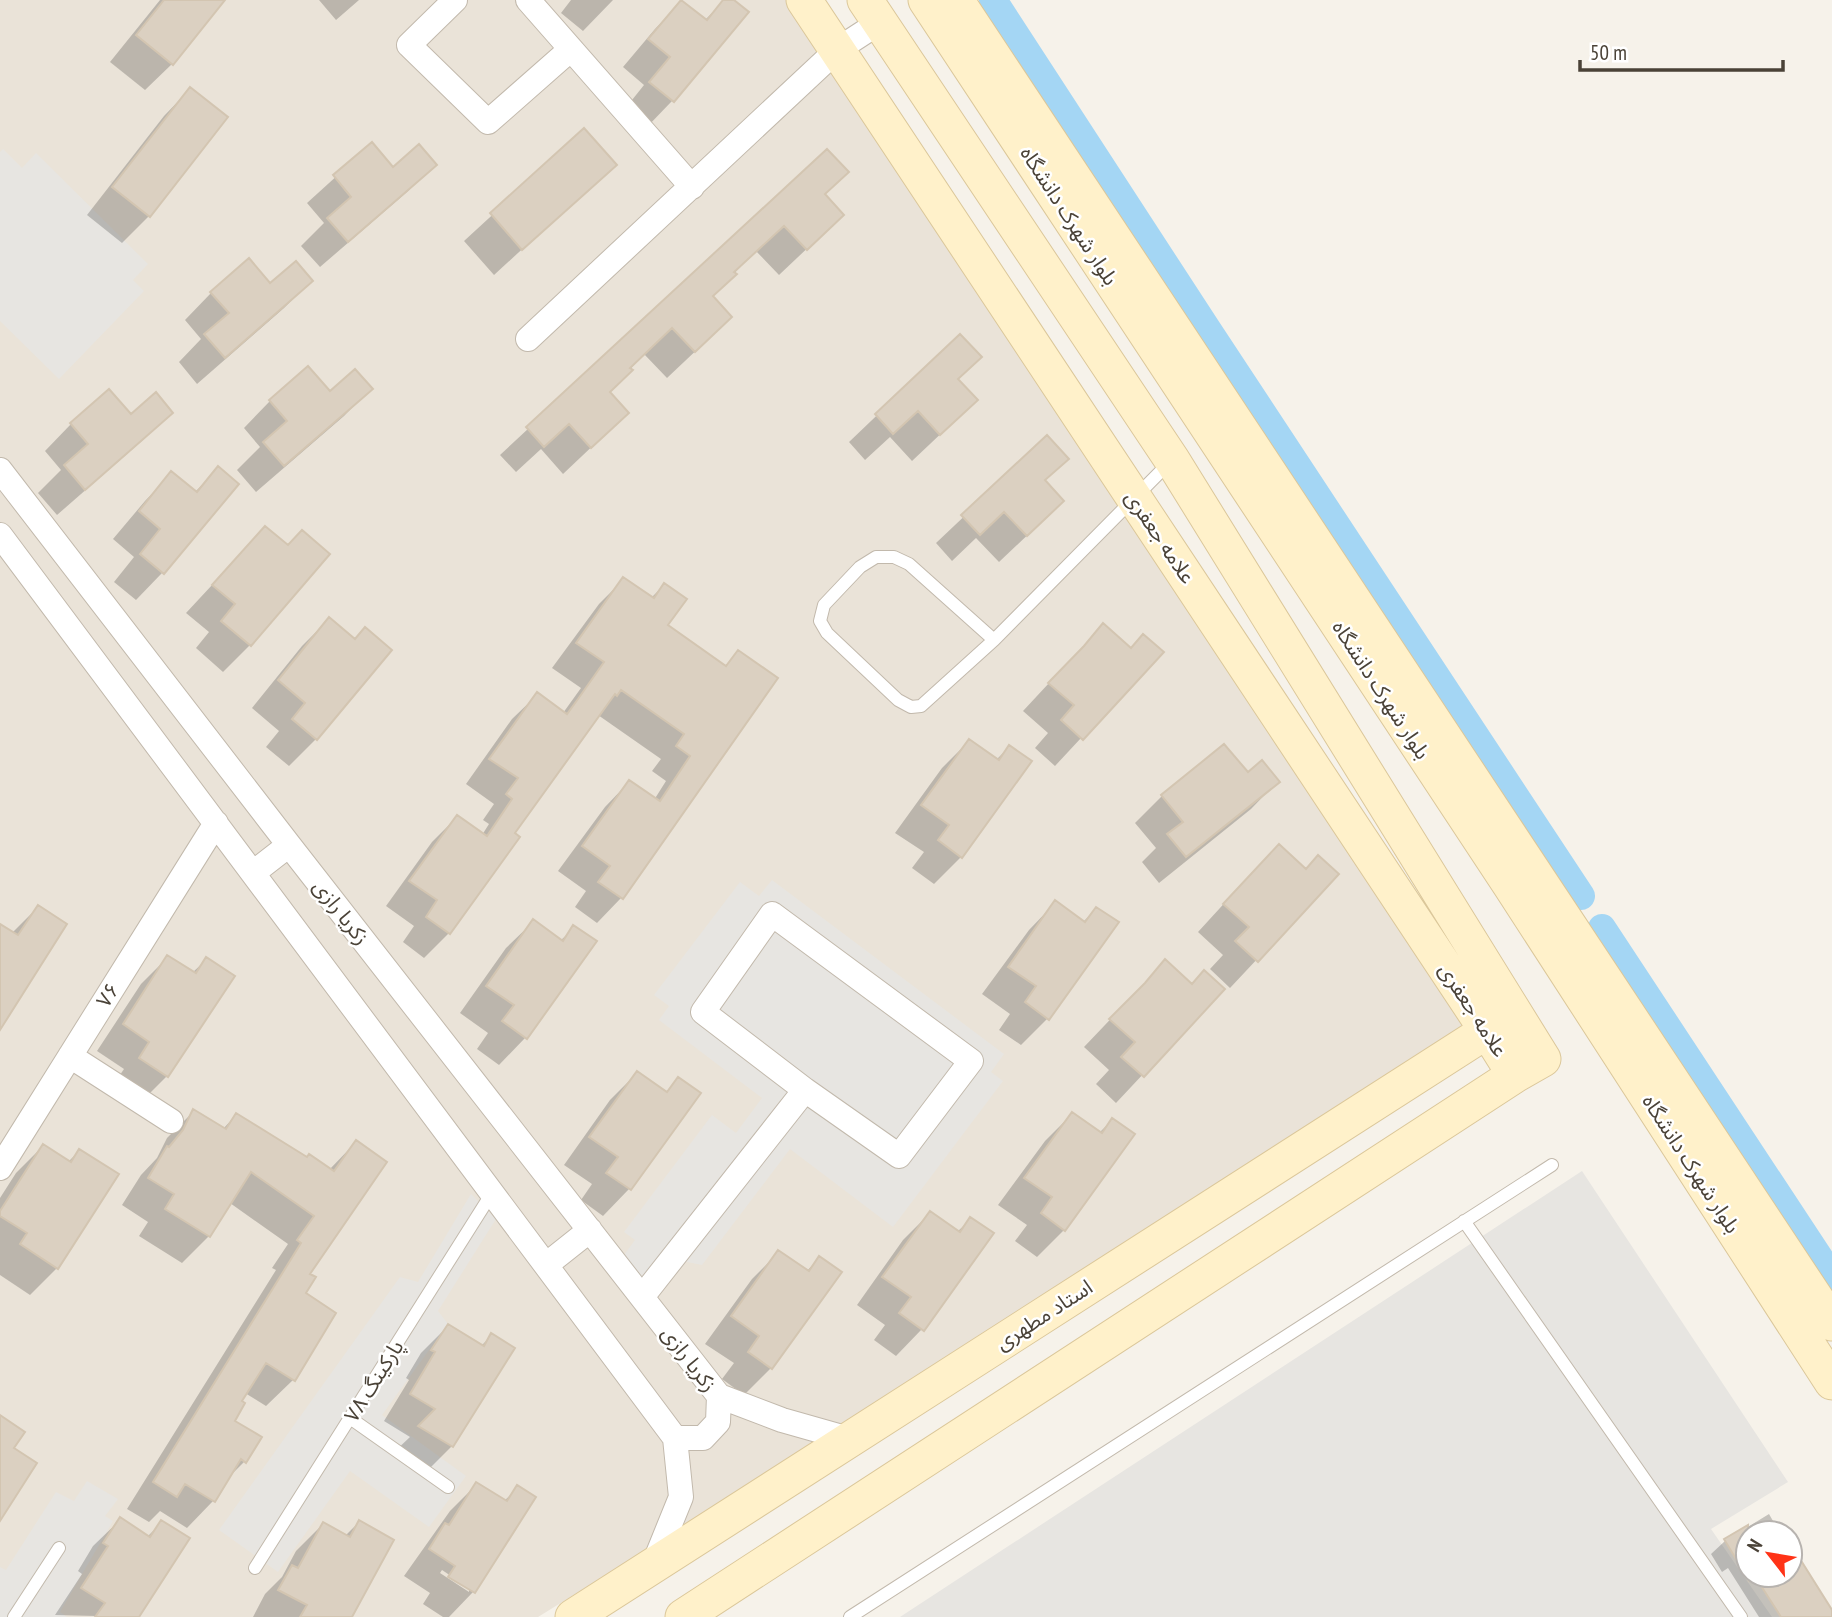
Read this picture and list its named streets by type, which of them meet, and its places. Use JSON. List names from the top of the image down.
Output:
{
  "streets": {
    "street": [
      "بلوار شهرک دانشگاه",
      "علامه جعفری",
      "زکریا رازی",
      "۷۶",
      "استاد مطهری"
    ],
    "lane": ["پارکینگ ۷۸"]
  },
  "crossings": [
    ["علامه جعفری", "استاد مطهری"]
  ],
  "scale_bar": "50 m",
  "north": "top left"
}
